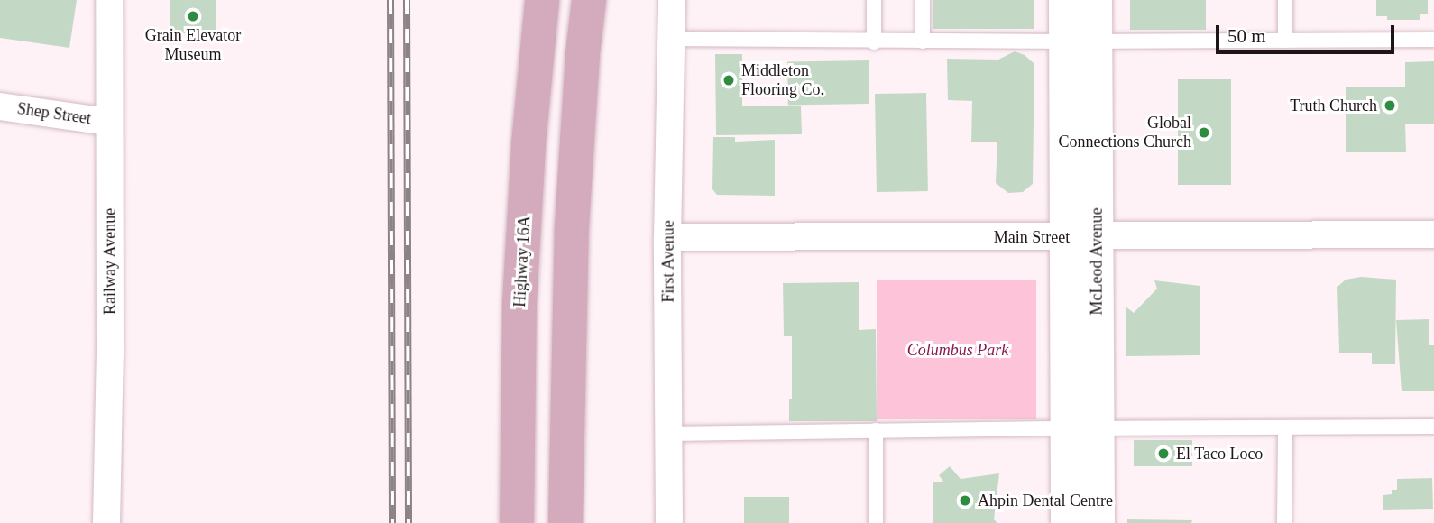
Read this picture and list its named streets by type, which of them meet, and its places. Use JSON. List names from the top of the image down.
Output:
{
  "streets": {
    "main road": ["Highway 16A"],
    "street": [
      "Shep Street",
      "Main Street",
      "Railway Avenue",
      "First Avenue",
      "McLeod Avenue"
    ]
  },
  "crossings": [
    ["Shep Street", "Railway Avenue"],
    ["Main Street", "First Avenue"],
    ["Main Street", "McLeod Avenue"]
  ],
  "parks": ["Columbus Park"],
  "places": [
    "Grain Elevator Museum",
    "Middleton Flooring Co.",
    "Truth Church",
    "Global Connections Church",
    "El Taco Loco",
    "Ahpin Dental Centre"
  ],
  "scale_bar": "50 m"
}
